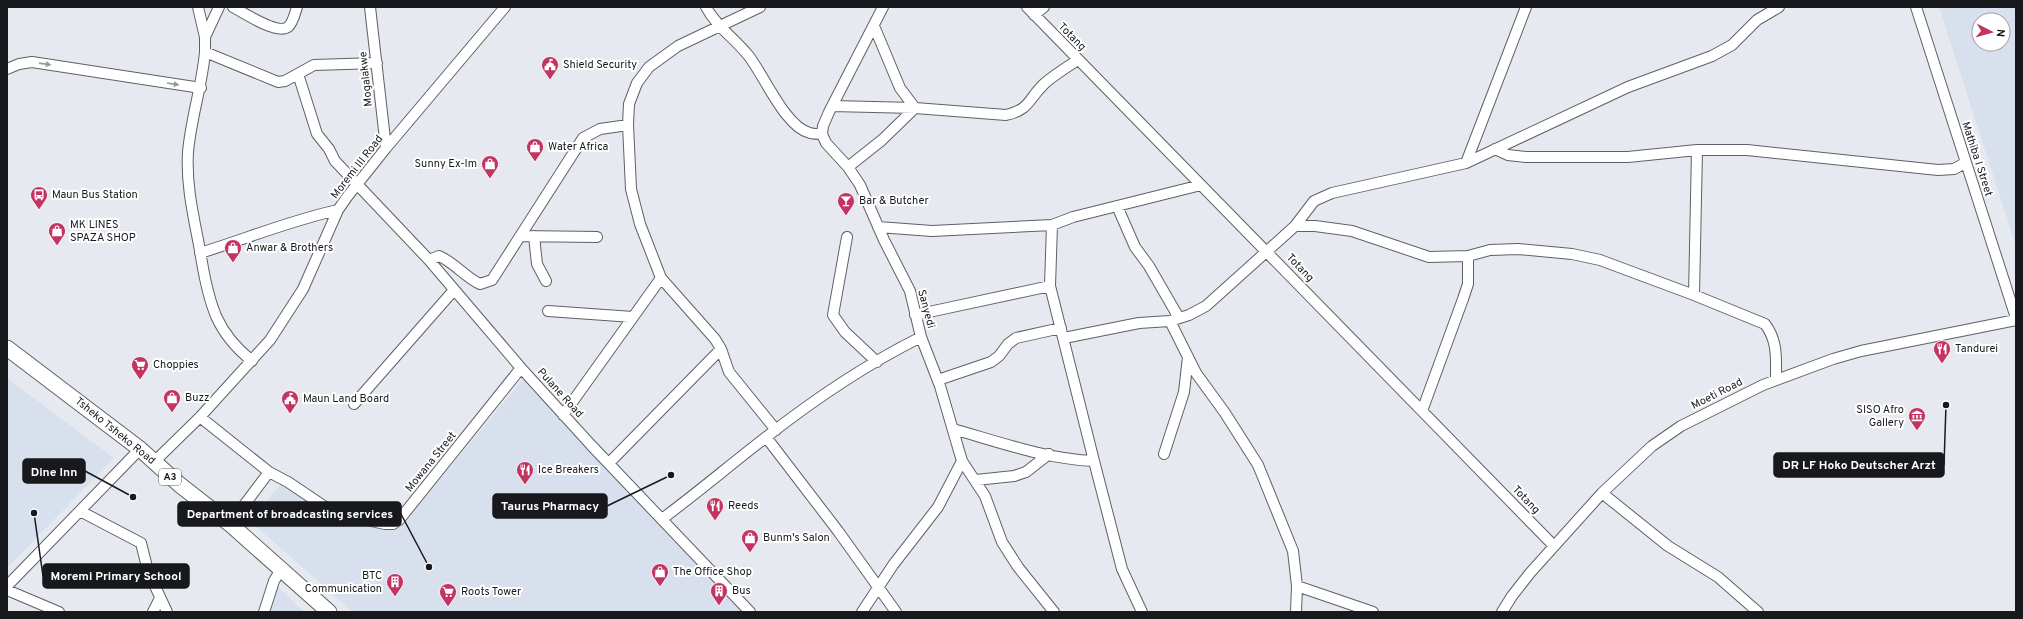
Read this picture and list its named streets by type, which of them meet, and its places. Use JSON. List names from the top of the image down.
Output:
{
  "streets": {
    "highway": ["Tsheko Tsheko Road", "A3"],
    "street": [
      "Totang",
      "Mogalakwe",
      "Mathiba I Street",
      "Moremi III Road",
      "Sanyedi",
      "Pulane Road",
      "Moeti Road",
      "Mowana Street"
    ]
  },
  "crossings": [
    ["Totang", "Moeti Road"],
    ["Mogalakwe", "Moremi III Road"],
    ["Mathiba I Street", "Moeti Road"],
    ["Moremi III Road", "Pulane Road"],
    ["Moremi III Road", "Tsheko Tsheko Road"],
    ["Moremi III Road", "Mowana Street"],
    ["Sanyedi", "Pulane Road"],
    ["Pulane Road", "Mowana Street"]
  ],
  "places": {
    "public building": ["Shield Security", "Maun Land Board"],
    "shop": [
      "Water Africa",
      "Sunny Ex-Im",
      "MK LINES SPAZA SHOP",
      "Anwar & Brothers",
      "Buzz",
      "Bunm's Salon",
      "The Office Shop"
    ],
    "bus stop": ["Maun Bus Station"],
    "bar": ["Bar & Butcher"],
    "restaurant": ["Tandurei", "Ice Breakers", "Reeds"],
    "supermarket": ["Choppies", "Roots Tower"],
    "other": [
      "DR LF Hoko Deutscher Arzt",
      "Taurus Pharmacy",
      "Dine Inn",
      "Moremi Primary School",
      "Department of broadcasting services"
    ],
    "museum": ["SISO Afro Gallery"],
    "building": ["BTC Communication", "Bus"]
  },
  "north": "right"
}
